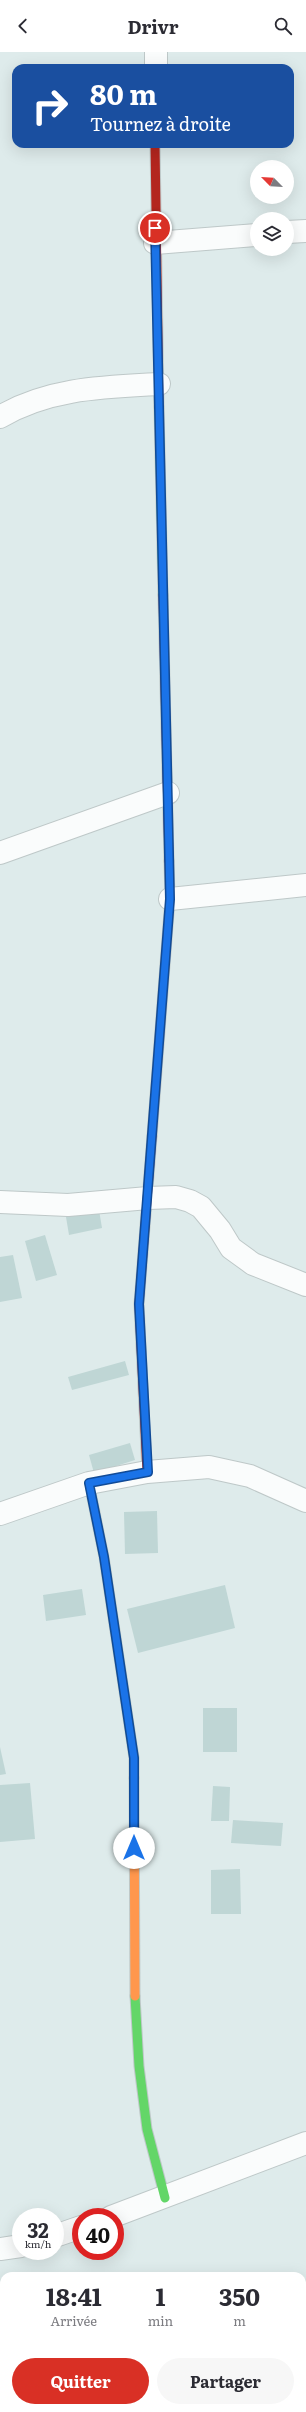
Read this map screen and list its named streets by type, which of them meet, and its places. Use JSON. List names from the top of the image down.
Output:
{
  "north": "top left",
  "page": {
    "header": "Drivr",
    "turn": ["80 m", "Tournez à droite"],
    "speed": "32 km/h",
    "limit": "40",
    "eta": [
      "18:41",
      "Arrivée",
      "1",
      "min",
      "350",
      "m"
    ],
    "buttons": ["Quitter", "Partager"]
  }
}
